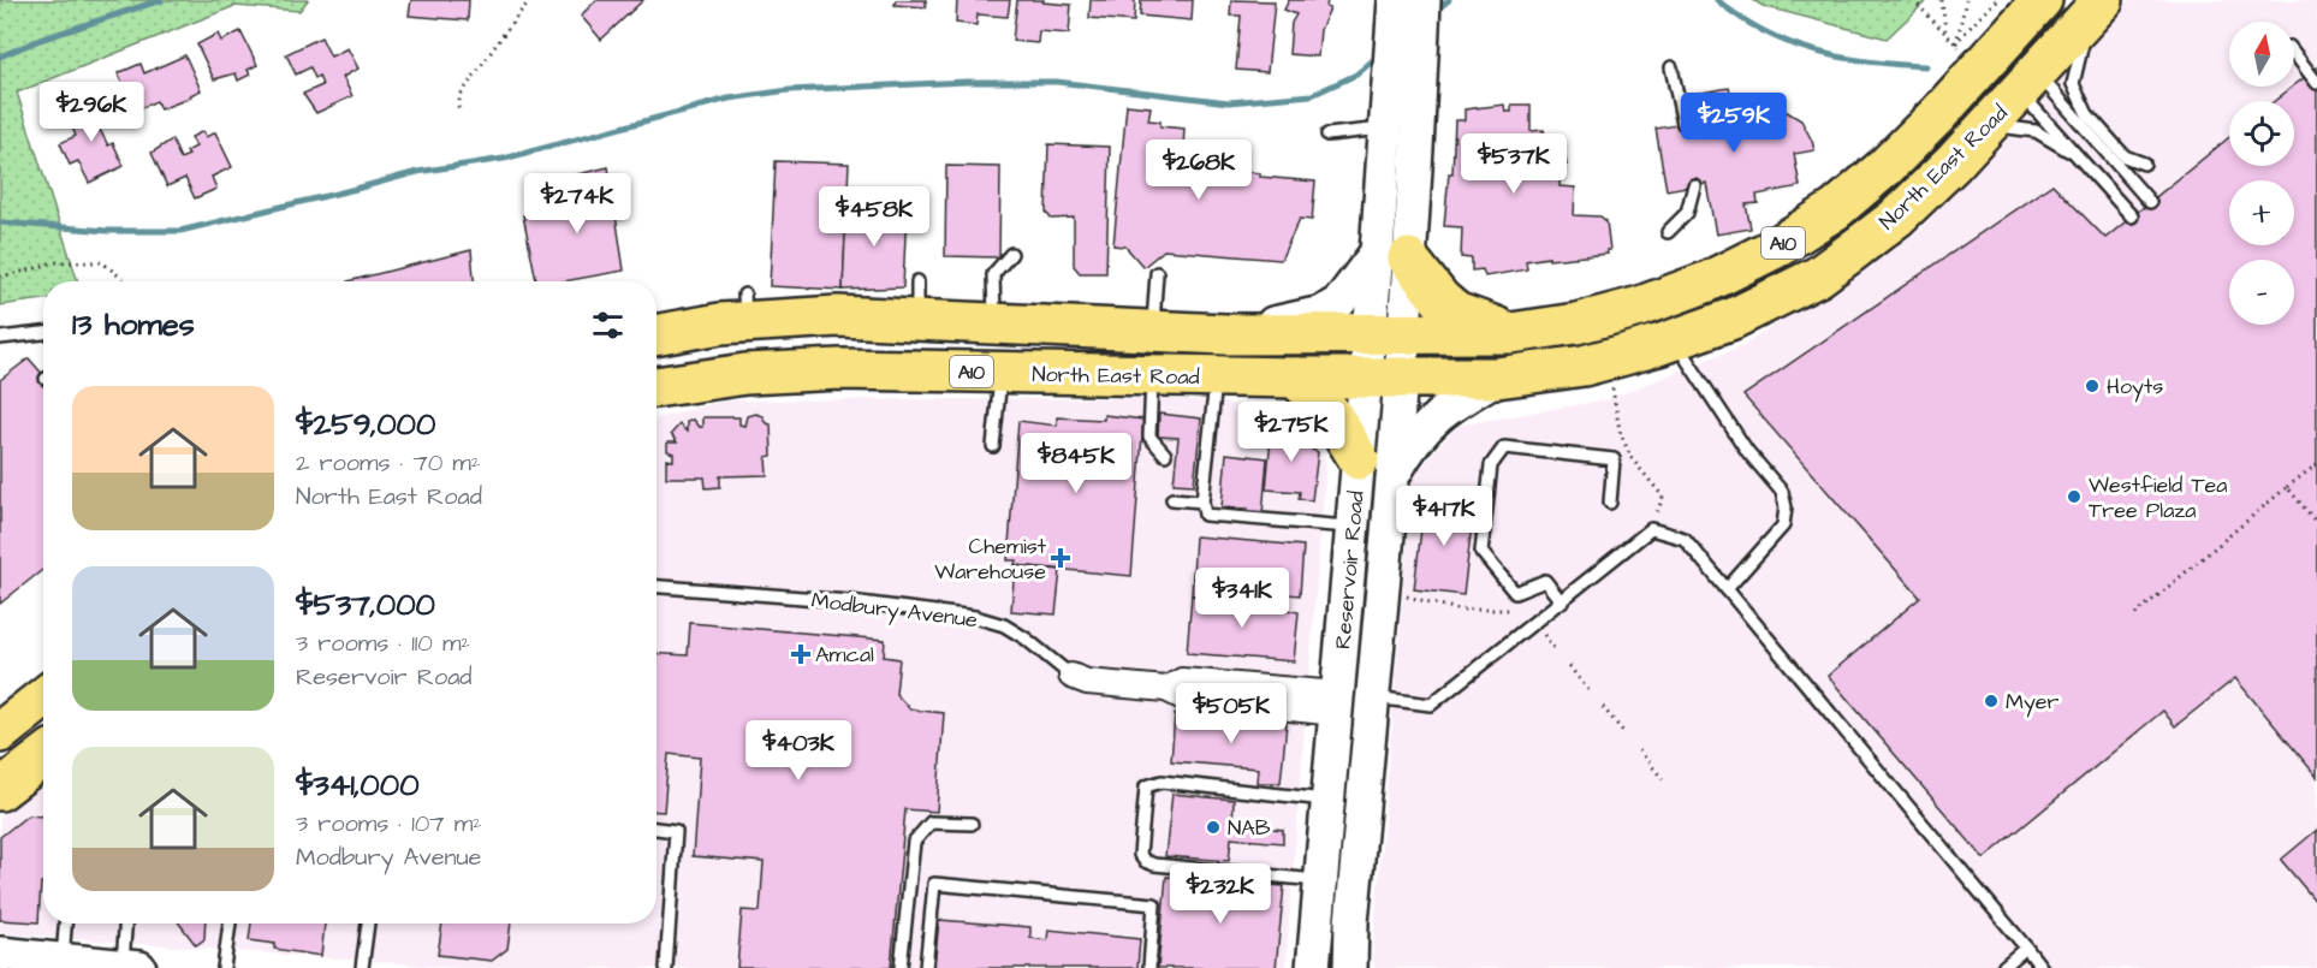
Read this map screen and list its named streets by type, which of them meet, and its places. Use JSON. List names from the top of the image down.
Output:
{
  "streets": {
    "highway": ["North East Road", "A10"],
    "main road": ["Reservoir Road"],
    "street": ["Modbury Avenue"]
  },
  "crossings": [
    ["North East Road", "Reservoir Road"],
    ["Reservoir Road", "Modbury Avenue"]
  ],
  "places": {
    "other": [
      "Hoyts",
      "Westfield Tea Tree Plaza",
      "Myer",
      "NAB"
    ],
    "health": ["Chemist Warehouse", "Amcal"]
  },
  "north": "top",
  "page": {
    "map_buttons": ["+", "−"],
    "price": [
      "$296K",
      "$259K",
      "$537K",
      "$268K",
      "$274K",
      "$458K",
      "$275K",
      "$845K",
      "$417K",
      "$341K",
      "$505K",
      "$403K",
      "$232K"
    ],
    "heading": "13 homes",
    "list": [
      {
        "name": "$259,000",
        "note": "2 rooms · 70 m² · North East Road"
      },
      {
        "name": "$537,000",
        "note": "3 rooms · 110 m² · Reservoir Road"
      },
      {
        "name": "$341,000",
        "note": "3 rooms · 107 m² · Modbury Avenue"
      }
    ]
  }
}
